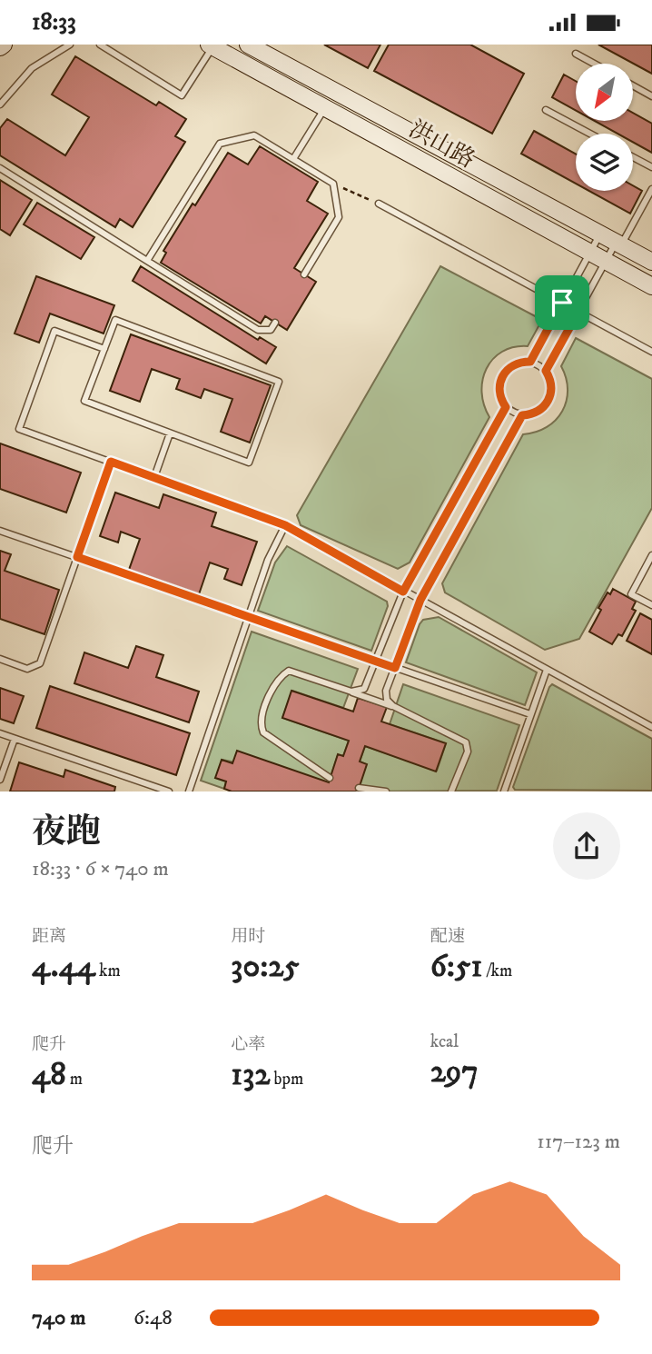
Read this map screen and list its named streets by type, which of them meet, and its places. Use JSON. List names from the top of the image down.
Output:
{
  "streets": {
    "main road": ["洪山路"]
  },
  "north": "bottom left",
  "page": {
    "status": "18:33",
    "heading": ["夜跑", "18:33 · 6 × 740 m"],
    "stats": [
      ["距离", "4.44 km"],
      ["用时", "30:25"],
      ["配速", "6:51 /km"],
      ["爬升", "48 m"],
      ["心率", "132 bpm"],
      ["kcal", "297"]
    ],
    "chart": ["爬升", "117–123 m"],
    "list": [
      {
        "name": "740 m",
        "note": "6:48"
      }
    ]
  }
}
